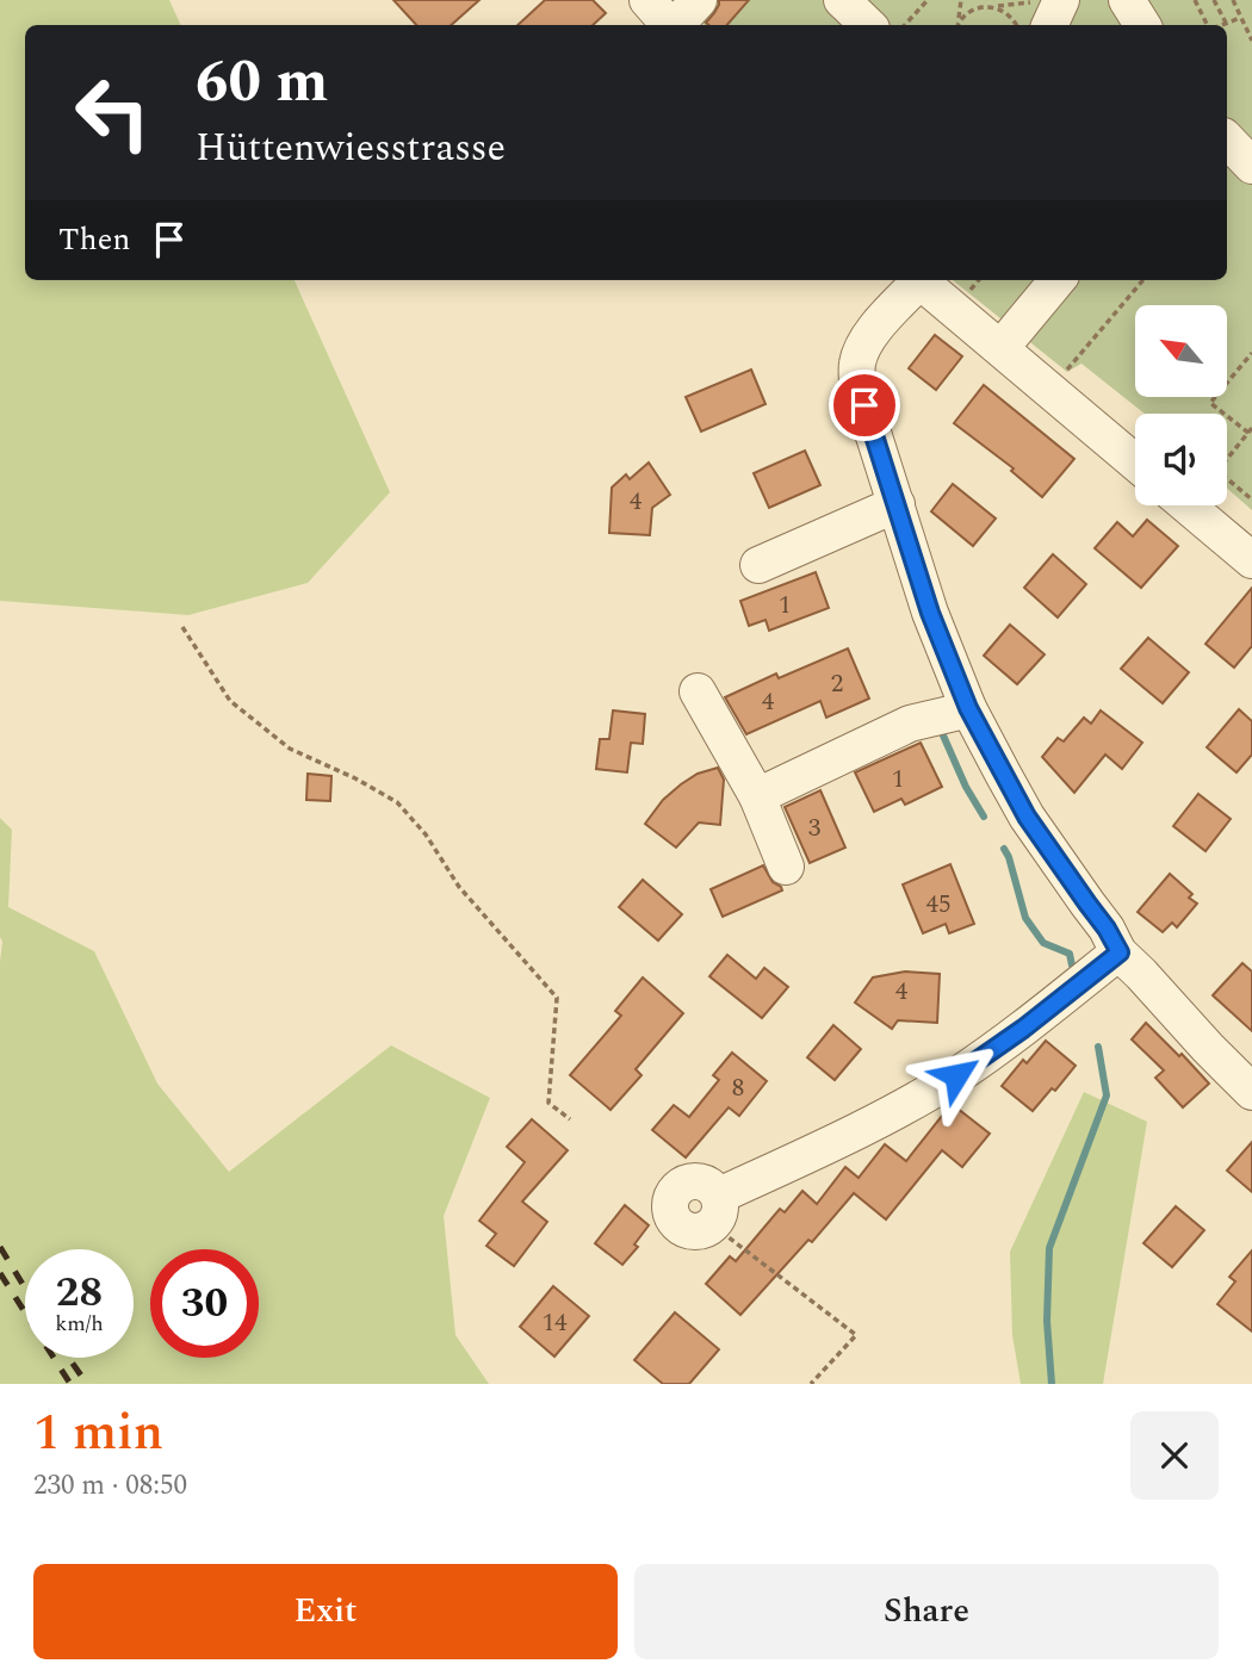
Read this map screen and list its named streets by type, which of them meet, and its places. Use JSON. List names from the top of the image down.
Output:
{
  "house_numbers": [
    "4",
    "1",
    "2",
    "4",
    "1",
    "3",
    "45",
    "4",
    "8",
    "14"
  ],
  "north": "top left",
  "page": {
    "turn": ["60 m", "Hüttenwiesstrasse"],
    "then": "Then",
    "speed": "28 km/h",
    "limit": "30",
    "heading": ["1 min", "230 m · 08:50"],
    "buttons": ["Exit", "Share"]
  }
}
